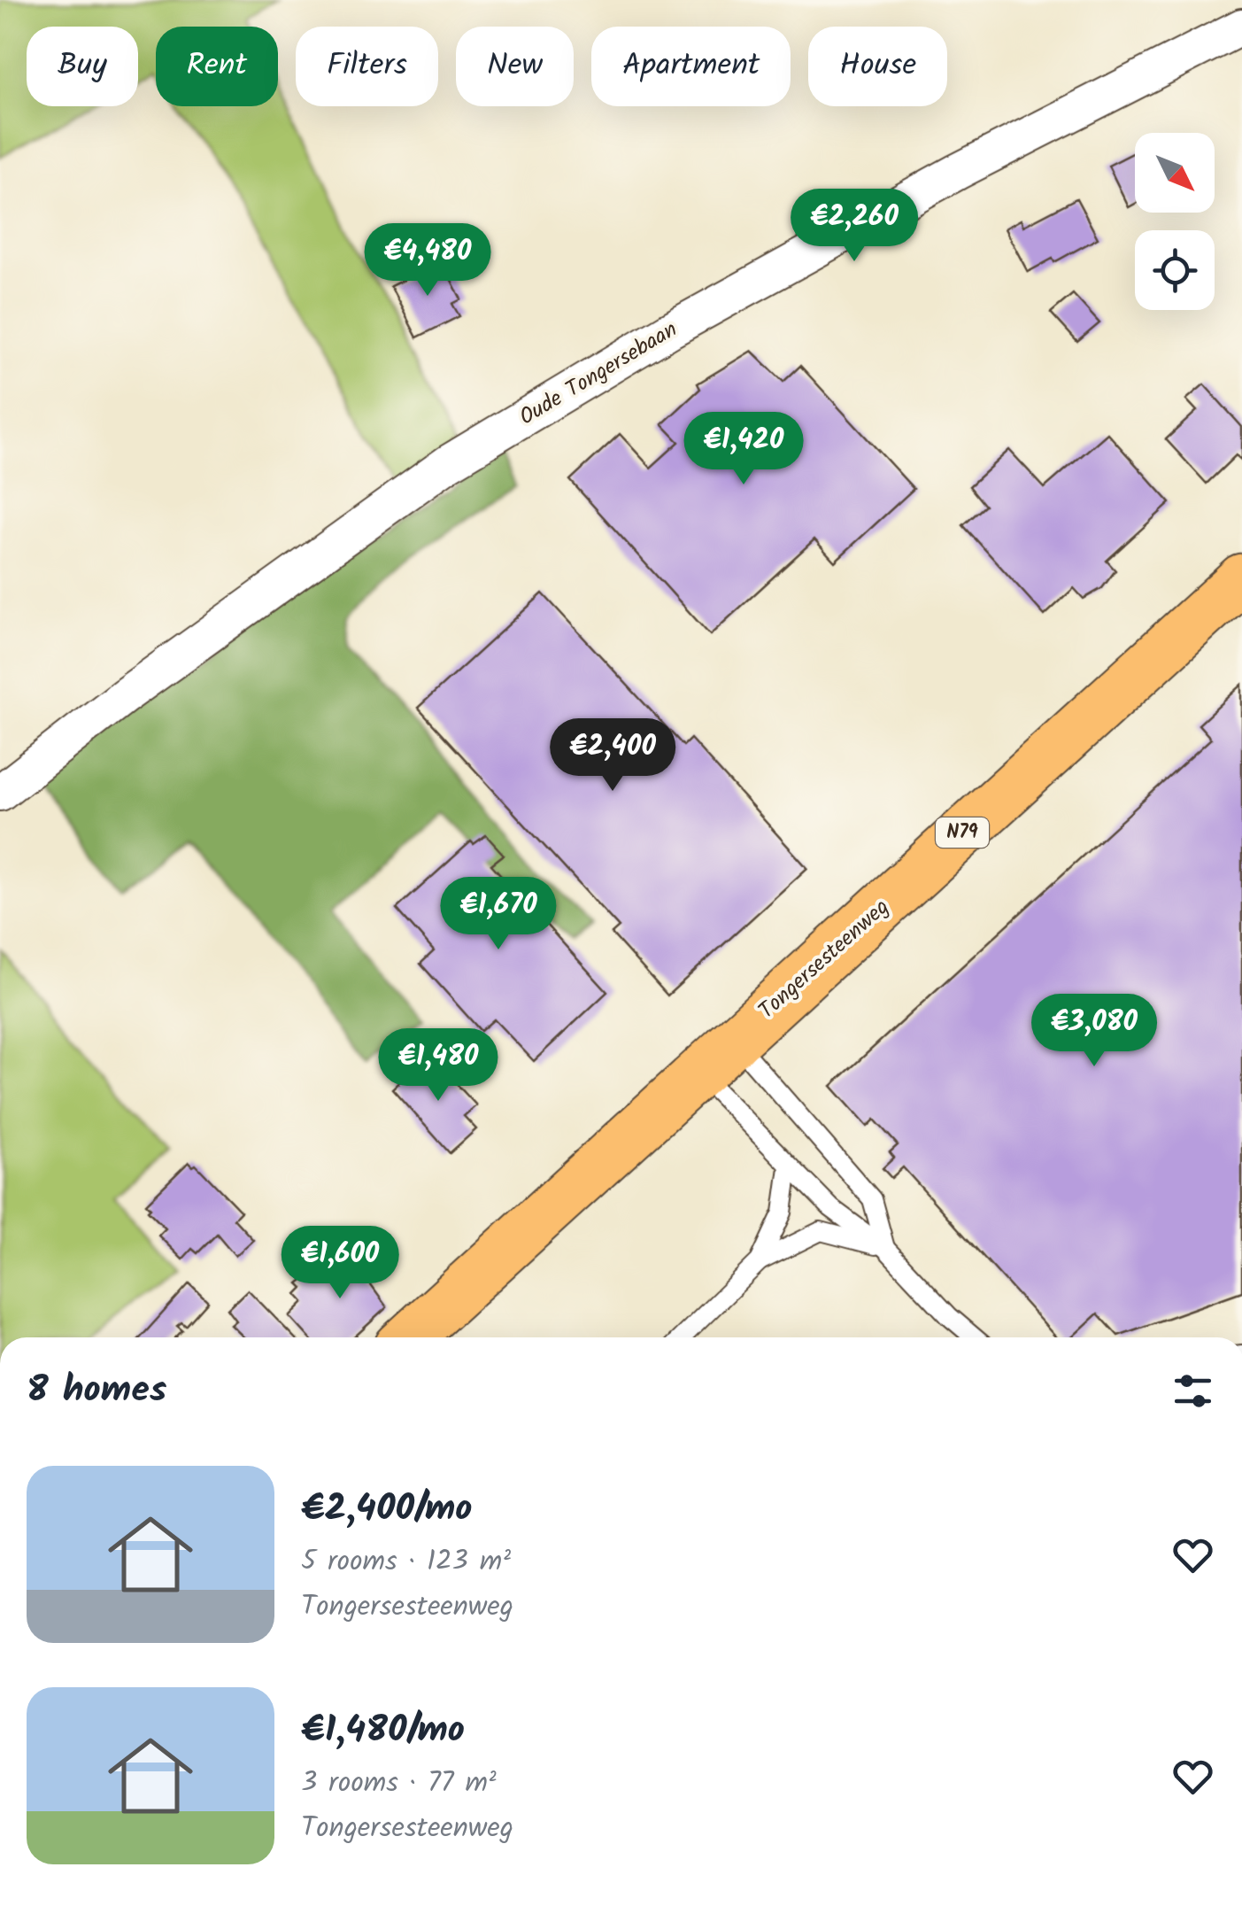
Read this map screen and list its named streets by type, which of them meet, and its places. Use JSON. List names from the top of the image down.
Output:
{
  "streets": {
    "main road": ["N79", "Tongersesteenweg"],
    "street": ["Oude Tongersebaan"]
  },
  "north": "bottom right",
  "page": {
    "chip": [
      "Buy",
      "Rent",
      "Filters",
      "New",
      "Apartment",
      "House"
    ],
    "price": [
      "€2,260",
      "€4,480",
      "€1,420",
      "€2,400",
      "€1,670",
      "€3,080",
      "€1,480",
      "€1,600"
    ],
    "heading": "8 homes",
    "list": [
      {
        "name": "€2,400/mo",
        "note": "5 rooms · 123 m² · Tongersesteenweg"
      },
      {
        "name": "€1,480/mo",
        "note": "3 rooms · 77 m² · Tongersesteenweg"
      }
    ]
  }
}
